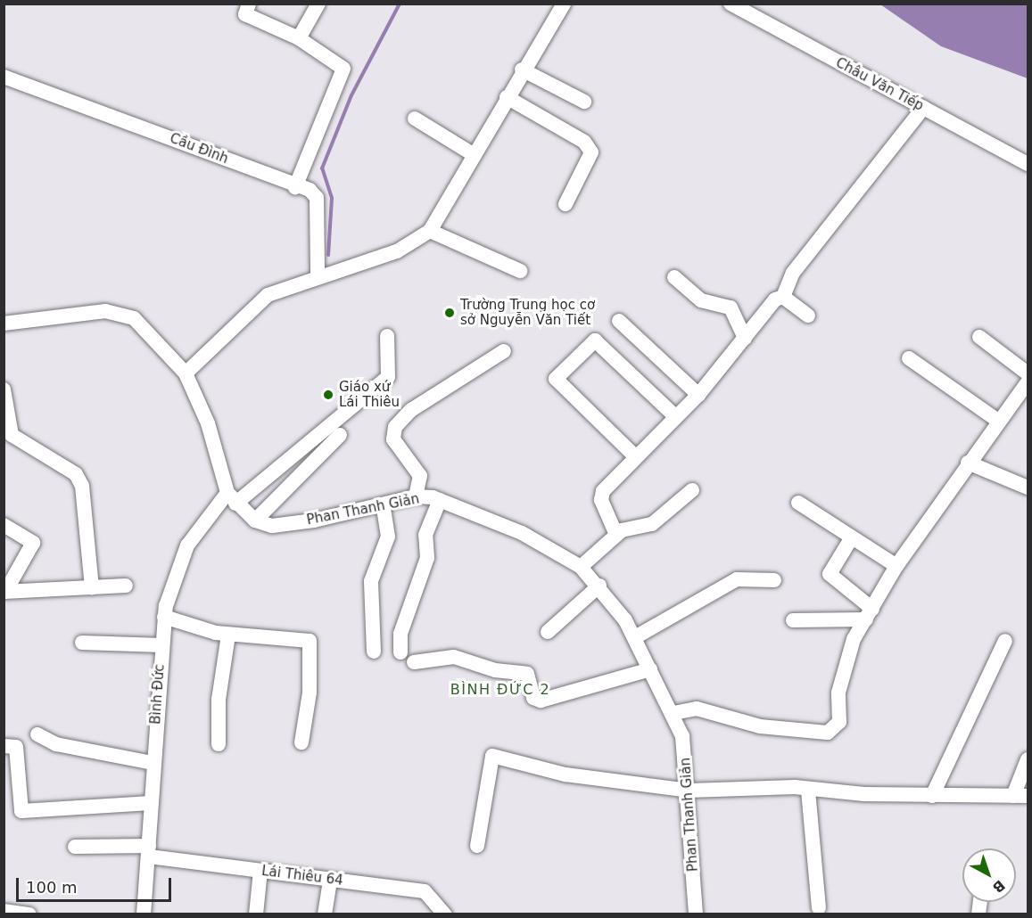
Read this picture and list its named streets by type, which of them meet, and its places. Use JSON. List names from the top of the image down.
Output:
{
  "streets": {
    "street": [
      "Châu Văn Tiếp",
      "Cầu Đình",
      "Phan Thanh Giản",
      "Bình Đức",
      "Lái Thiêu 64"
    ]
  },
  "crossings": [
    ["Bình Đức", "Lái Thiêu 64"]
  ],
  "districts": ["BÌNH ĐỨC 2"],
  "places": ["Trường Trung học cơ sở Nguyễn Văn Tiết", "Giáo xứ Lái Thiêu"],
  "scale_bar": "100 m",
  "north": "bottom right"
}
